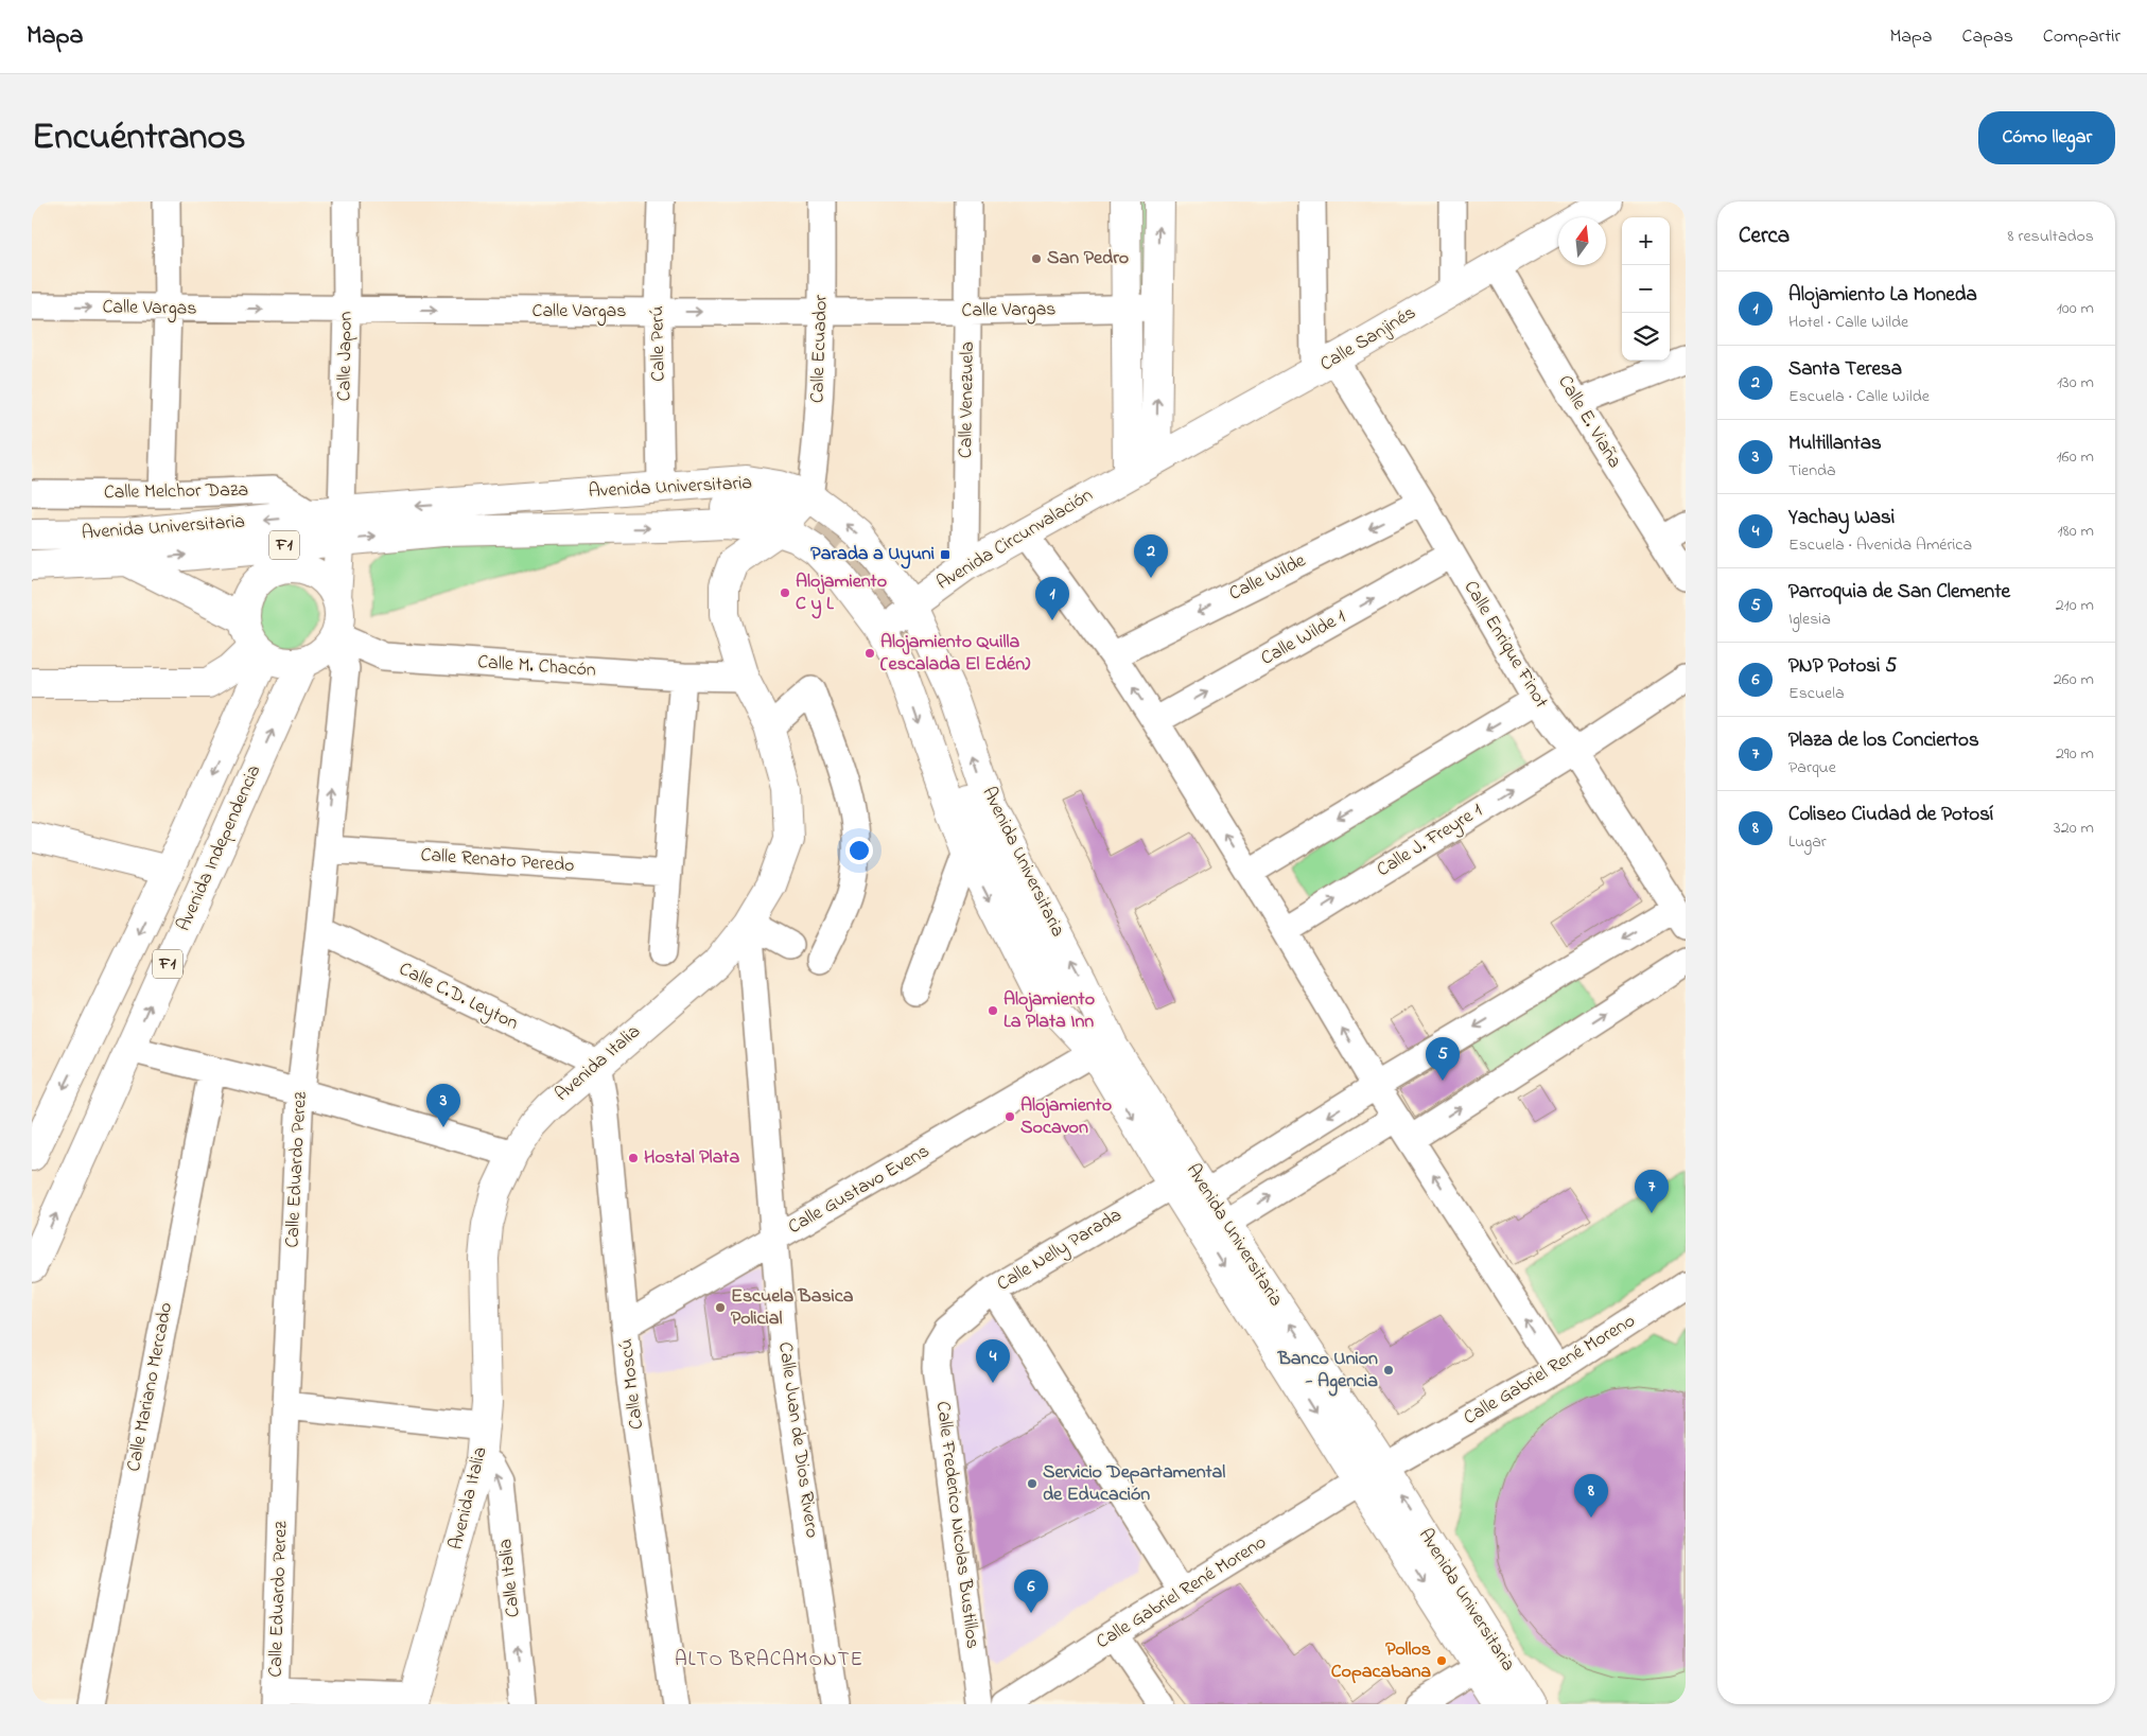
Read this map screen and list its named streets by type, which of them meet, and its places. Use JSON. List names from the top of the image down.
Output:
{
  "streets": {
    "main road": [
      "Calle Sanjinés",
      "Avenida Universitaria",
      "Avenida Circunvalación",
      "F1",
      "Avenida Independencia",
      "Avenida Italia"
    ],
    "street": [
      "Calle Vargas",
      "Calle Perú",
      "Calle Ecuador",
      "Calle Japon",
      "Calle Venezuela",
      "Calle E. Viaña",
      "Calle Melchor Daza",
      "Calle Wilde",
      "Calle Wilde 1",
      "Calle Enrique Finot",
      "Calle M. Chacón",
      "Calle J. Freyre 1",
      "Calle Renato Peredo",
      "Calle C.D. Leyton",
      "Calle Eduardo Perez",
      "Calle Gustavo Evens",
      "Calle Nelly Parada",
      "Calle Gabriel René Moreno",
      "Calle Moscú",
      "Calle Mariano Mercado",
      "Calle Juan de Dios Rivero",
      "Calle Frederico Nicolas Bustillos",
      "Calle Italia"
    ]
  },
  "crossings": [
    ["Calle Vargas", "Calle Perú"],
    ["Calle Vargas", "Calle Ecuador"],
    ["Calle Vargas", "Calle Japon"],
    ["Calle Vargas", "Calle Venezuela"],
    ["Calle Sanjinés", "Calle E. Viaña"],
    ["Calle Sanjinés", "Avenida Circunvalación"],
    ["Calle Sanjinés", "Calle Enrique Finot"],
    ["Calle Perú", "Avenida Universitaria"],
    ["Calle Ecuador", "Avenida Universitaria"],
    ["Calle Japon", "Avenida Universitaria"],
    ["Calle Venezuela", "Avenida Circunvalación"],
    ["Avenida Universitaria", "Calle Melchor Daza"],
    ["Avenida Universitaria", "Avenida Circunvalación"],
    ["Avenida Universitaria", "F1"],
    ["Avenida Universitaria", "Avenida Italia"],
    ["Avenida Universitaria", "Calle Gustavo Evens"],
    ["Avenida Universitaria", "Calle Nelly Parada"],
    ["Avenida Universitaria", "Calle Gabriel René Moreno"],
    ["F1", "Calle M. Chacón"],
    ["F1", "Avenida Independencia"],
    ["F1", "Calle Eduardo Perez"],
    ["Calle Wilde", "Calle Enrique Finot"],
    ["Calle Wilde 1", "Calle Enrique Finot"],
    ["Calle Enrique Finot", "Calle J. Freyre 1"],
    ["Calle Enrique Finot", "Calle Nelly Parada"],
    ["Calle M. Chacón", "Avenida Independencia"],
    ["Calle M. Chacón", "Avenida Italia"],
    ["Calle M. Chacón", "Calle Eduardo Perez"],
    ["Avenida Independencia", "Calle Eduardo Perez"],
    ["Calle Renato Peredo", "Calle Eduardo Perez"],
    ["Calle C.D. Leyton", "Avenida Italia"],
    ["Calle C.D. Leyton", "Calle Eduardo Perez"],
    ["Calle C.D. Leyton", "Calle Moscú"],
    ["Avenida Italia", "Calle Moscú"],
    ["Avenida Italia", "Calle Juan de Dios Rivero"],
    ["Avenida Italia", "Calle Italia"],
    ["Calle Gustavo Evens", "Calle Moscú"],
    ["Calle Gustavo Evens", "Calle Juan de Dios Rivero"],
    ["Calle Nelly Parada", "Calle Frederico Nicolas Bustillos"]
  ],
  "one_way": ["Calle Vargas", "Calle Wilde", "Calle Italia"],
  "districts": ["ALTO BRACAMONTE"],
  "places": {
    "other": [
      "San Pedro",
      "Alojamiento C y L",
      "Alojamiento Quilla (escalada El Edén)",
      "Alojamiento La Plata Inn",
      "Alojamiento Socavon",
      "Hostal Plata",
      "Escuela Basica Policial",
      "Banco Union - Agencia",
      "Servicio Departamental de Educación",
      "Pollos Copacabana"
    ],
    "transit": ["Parada a Uyuni"]
  },
  "north": "top",
  "page": {
    "header": "Mapa",
    "nav": ["Mapa", "Capas", "Compartir"],
    "title": "Encuéntranos",
    "buttons": "Cómo llegar",
    "heading": ["Cerca", "8 resultados"],
    "map_buttons": ["+", "−"],
    "list": [
      {
        "mark": "1",
        "name": "Alojamiento La Moneda",
        "note": "Hotel · Calle Wilde",
        "value": "100 m"
      },
      {
        "mark": "2",
        "name": "Santa Teresa",
        "note": "Escuela · Calle Wilde",
        "value": "130 m"
      },
      {
        "mark": "3",
        "name": "Multillantas",
        "note": "Tienda",
        "value": "160 m"
      },
      {
        "mark": "4",
        "name": "Yachay Wasi",
        "note": "Escuela · Avenida América",
        "value": "180 m"
      },
      {
        "mark": "5",
        "name": "Parroquia de San Clemente",
        "note": "Iglesia",
        "value": "210 m"
      },
      {
        "mark": "6",
        "name": "PNP Potosi 5",
        "note": "Escuela",
        "value": "260 m"
      },
      {
        "mark": "7",
        "name": "Plaza de los Conciertos",
        "note": "Parque",
        "value": "290 m"
      },
      {
        "mark": "8",
        "name": "Coliseo Ciudad de Potosí",
        "note": "Lugar",
        "value": "320 m"
      }
    ],
    "pins": [
      "2",
      "1",
      "5",
      "3",
      "7",
      "4",
      "8",
      "6"
    ]
  }
}
